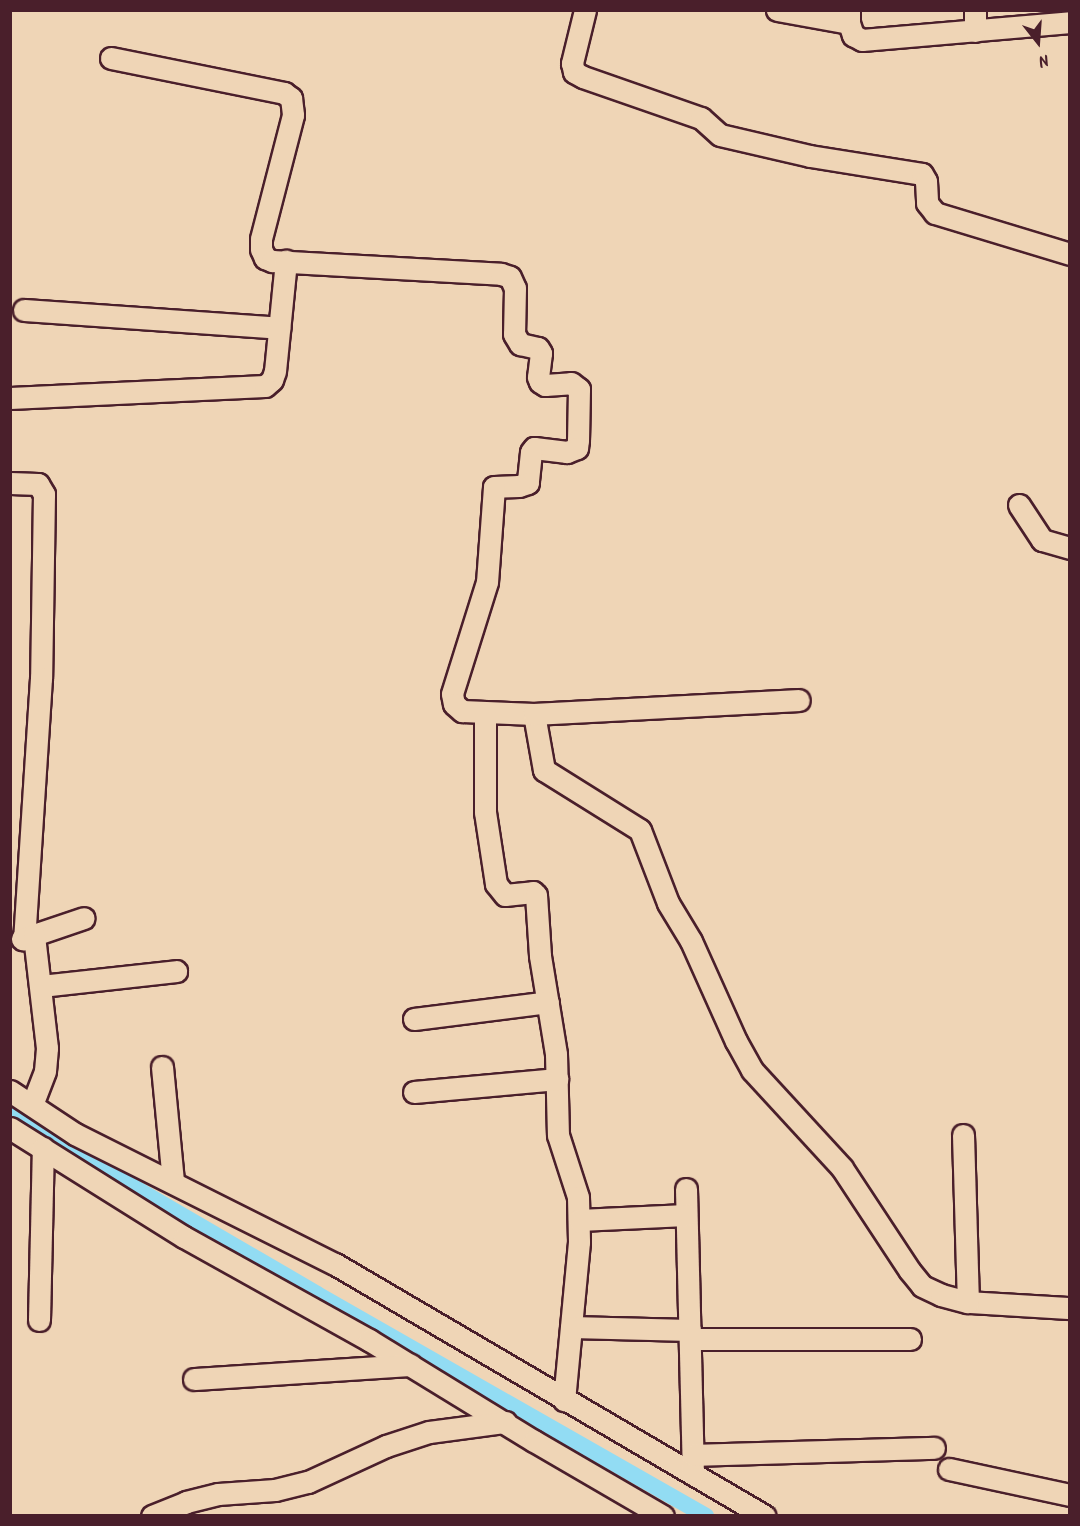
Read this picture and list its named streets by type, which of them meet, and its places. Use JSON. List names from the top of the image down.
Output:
{
  "north": "bottom"
}
